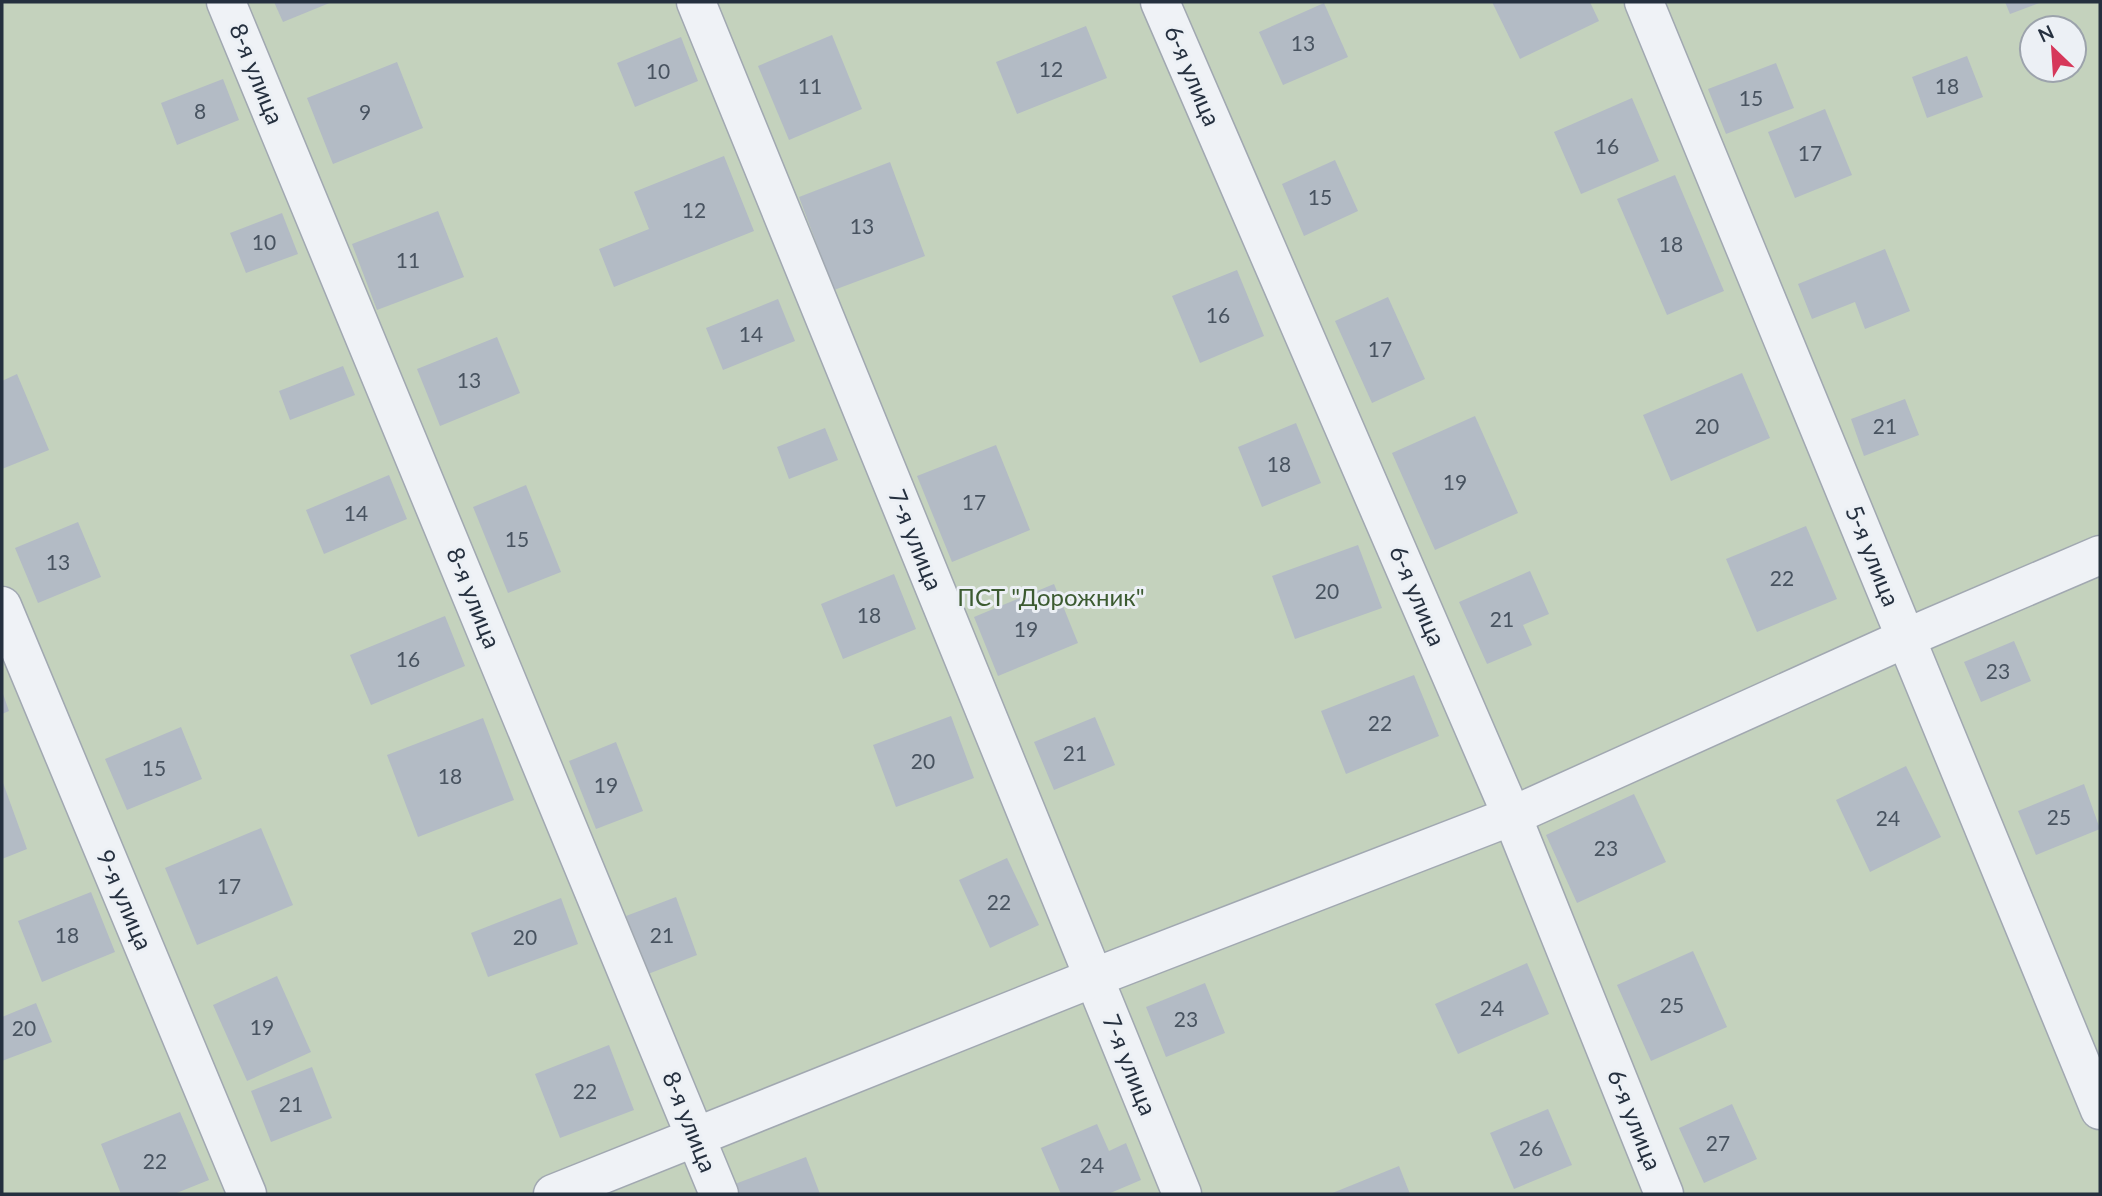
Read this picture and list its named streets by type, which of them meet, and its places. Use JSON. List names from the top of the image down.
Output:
{
  "streets": {
    "street": [
      "8-я улица",
      "6-я улица",
      "7-я улица",
      "5-я улица",
      "9-я улица"
    ]
  },
  "parks": ["ПСТ \"Дорожник\""],
  "house_numbers": [
    "13",
    "12",
    "10",
    "11",
    "18",
    "15",
    "8",
    "9",
    "16",
    "17",
    "15",
    "12",
    "13",
    "10",
    "18",
    "11",
    "16",
    "14",
    "17",
    "13",
    "20",
    "21",
    "18",
    "19",
    "17",
    "14",
    "15",
    "13",
    "22",
    "20",
    "18",
    "21",
    "19",
    "16",
    "23",
    "22",
    "21",
    "20",
    "15",
    "18",
    "19",
    "25",
    "24",
    "23",
    "17",
    "22",
    "18",
    "21",
    "20",
    "25",
    "24",
    "23",
    "19",
    "20",
    "22",
    "21",
    "27",
    "26",
    "22",
    "24"
  ],
  "north": "top left"
}
